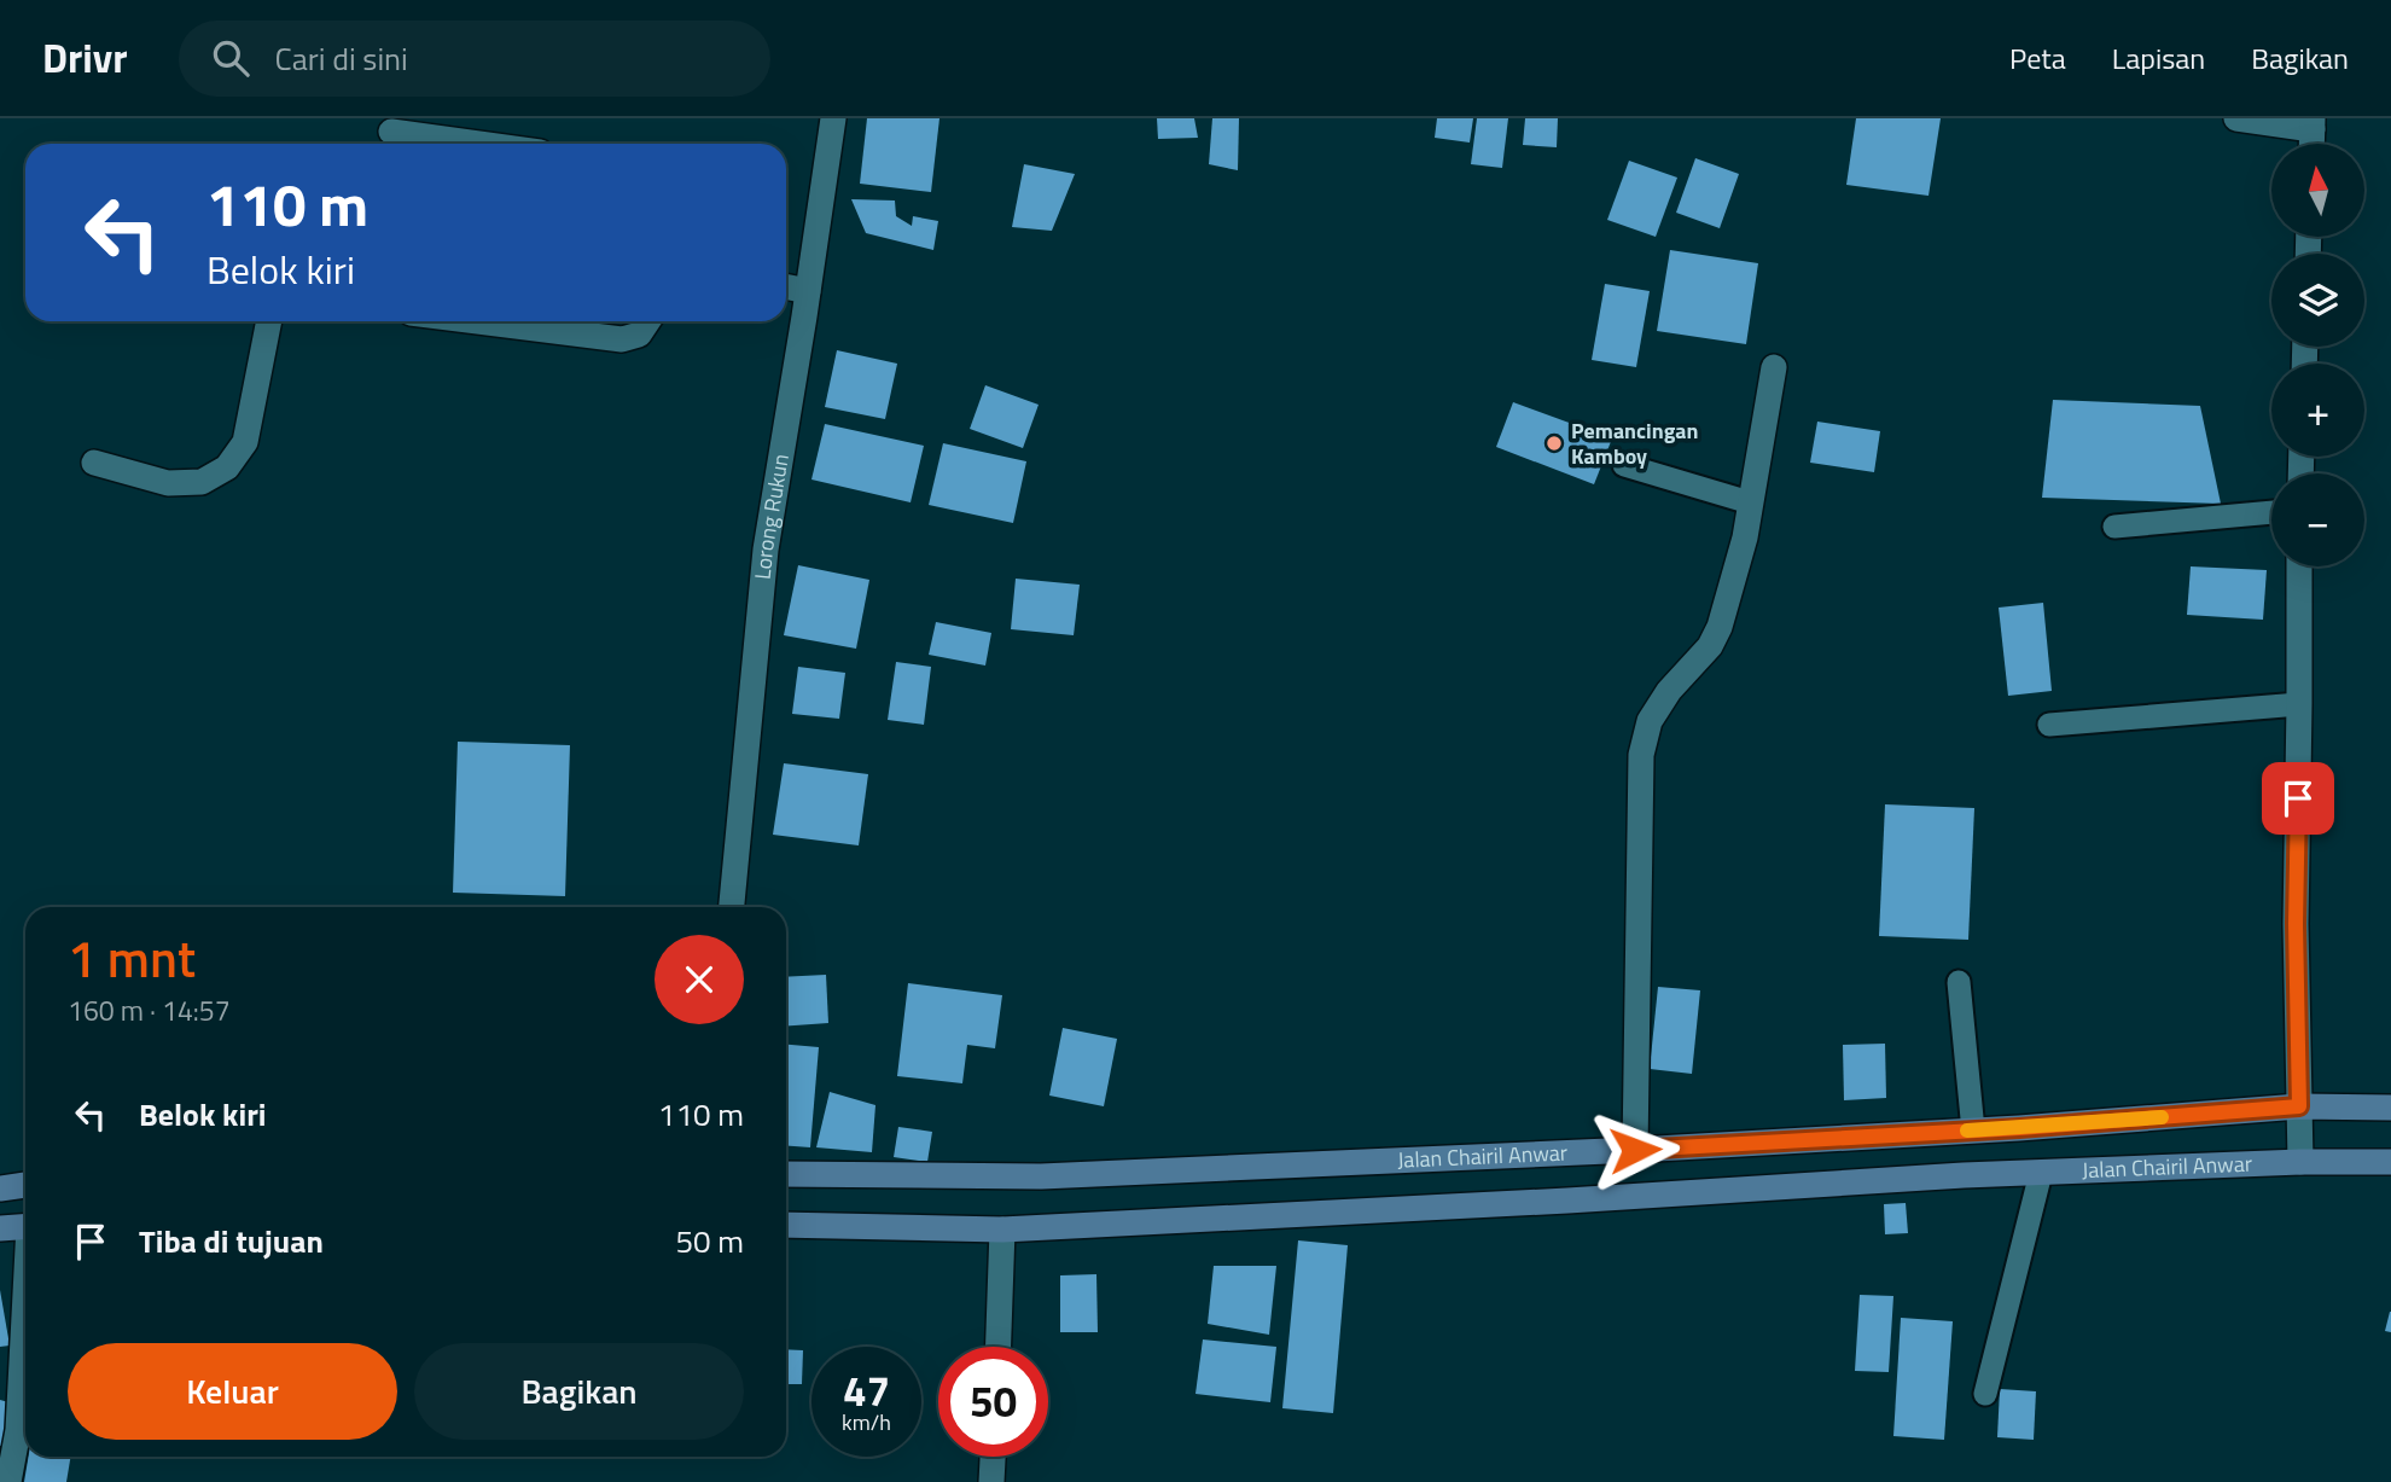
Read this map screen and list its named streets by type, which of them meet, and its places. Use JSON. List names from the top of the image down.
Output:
{
  "streets": {
    "main road": ["Jalan Chairil Anwar"],
    "street": ["Lorong Rukun"]
  },
  "places": ["Pemancingan Kamboy"],
  "north": "top",
  "page": {
    "header": "Drivr",
    "search": "Cari di sini",
    "nav": ["Peta", "Lapisan", "Bagikan"],
    "map_buttons": ["+", "−"],
    "turn": ["110 m", "Belok kiri"],
    "heading": ["1 mnt", "160 m · 14:57"],
    "list": [
      {
        "name": "Belok kiri",
        "value": "110 m"
      },
      {
        "name": "Tiba di tujuan",
        "value": "50 m"
      }
    ],
    "buttons": ["Keluar", "Bagikan"],
    "speed": "47 km/h",
    "limit": "50"
  }
}
